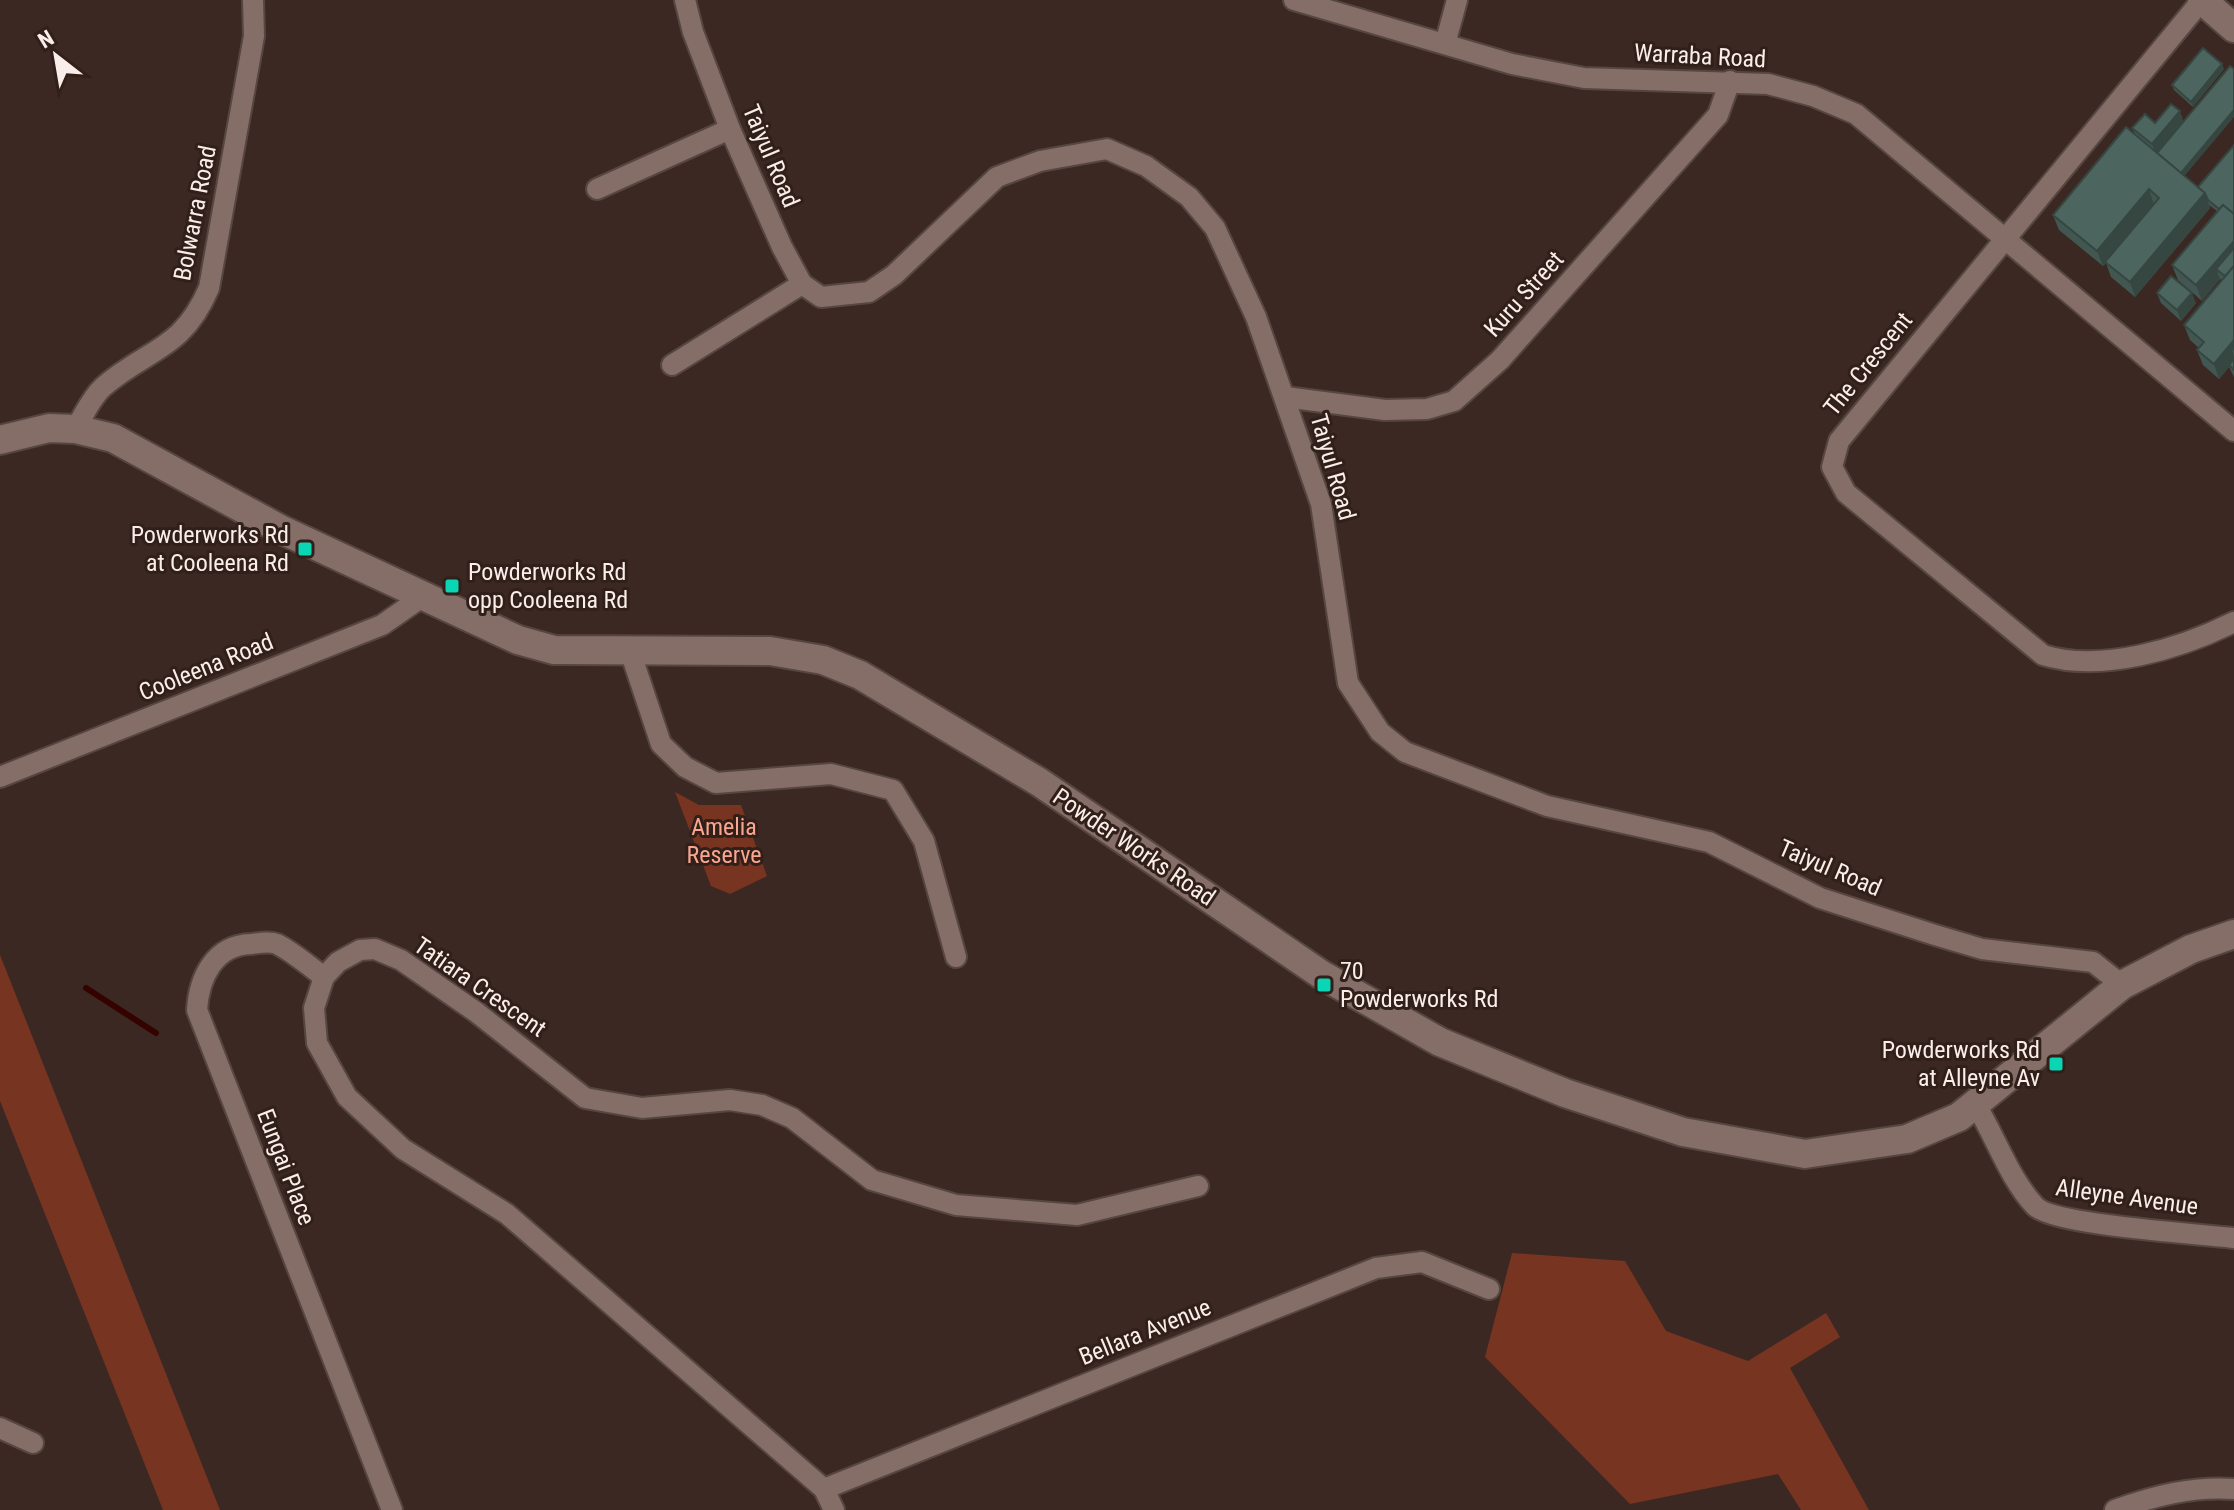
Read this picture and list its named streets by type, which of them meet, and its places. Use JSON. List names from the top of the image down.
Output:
{
  "streets": {
    "main road": ["Powder Works Road"],
    "street": [
      "Warraba Road",
      "Taiyul Road",
      "Bolwarra Road",
      "Kuru Street",
      "The Crescent",
      "Cooleena Road",
      "Tatiara Crescent",
      "Eungai Place",
      "Alleyne Avenue",
      "Bellara Avenue"
    ]
  },
  "crossings": [
    ["Warraba Road", "Kuru Street"],
    ["Warraba Road", "The Crescent"],
    ["Taiyul Road", "Kuru Street"],
    ["Taiyul Road", "Powder Works Road"],
    ["Bolwarra Road", "Powder Works Road"],
    ["Cooleena Road", "Powder Works Road"],
    ["Powder Works Road", "Alleyne Avenue"],
    ["Tatiara Crescent", "Eungai Place"]
  ],
  "parks": ["Amelia Reserve"],
  "places": {
    "transit": [
      "Powderworks Rd at Cooleena Rd",
      "Powderworks Rd opp Cooleena Rd",
      "70 Powderworks Rd",
      "Powderworks Rd at Alleyne Av"
    ]
  },
  "north": "top left"
}
